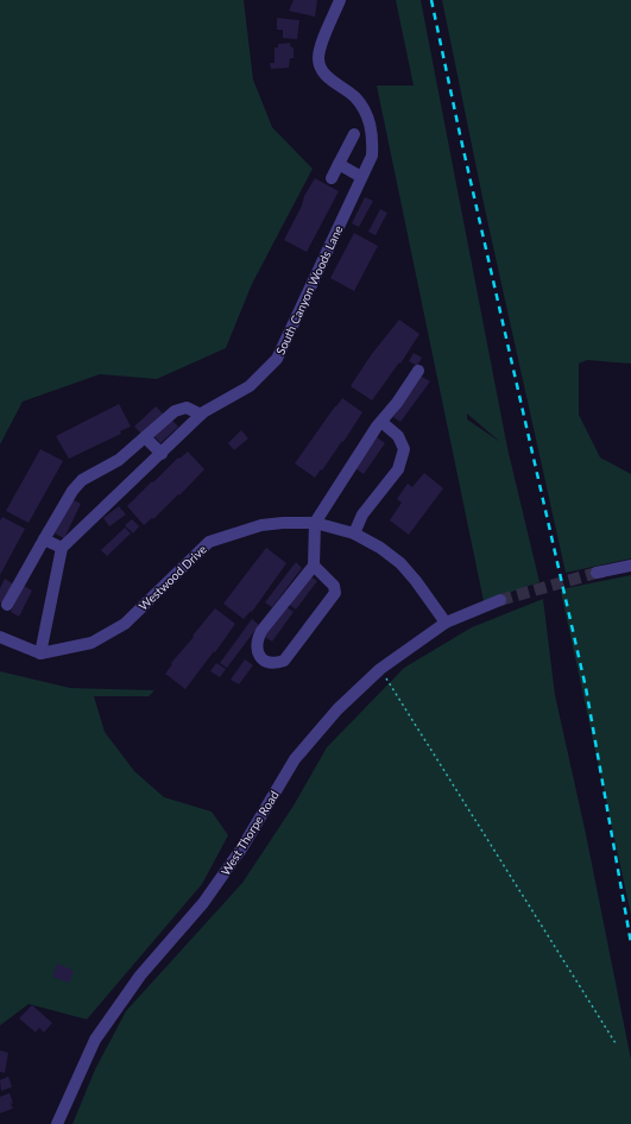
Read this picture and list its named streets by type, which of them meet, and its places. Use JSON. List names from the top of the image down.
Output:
{
  "streets": {
    "street": ["South Canyon Woods Lane", "Westwood Drive", "West Thorpe Road"]
  },
  "crossings": [
    ["Westwood Drive", "West Thorpe Road"]
  ]
}
